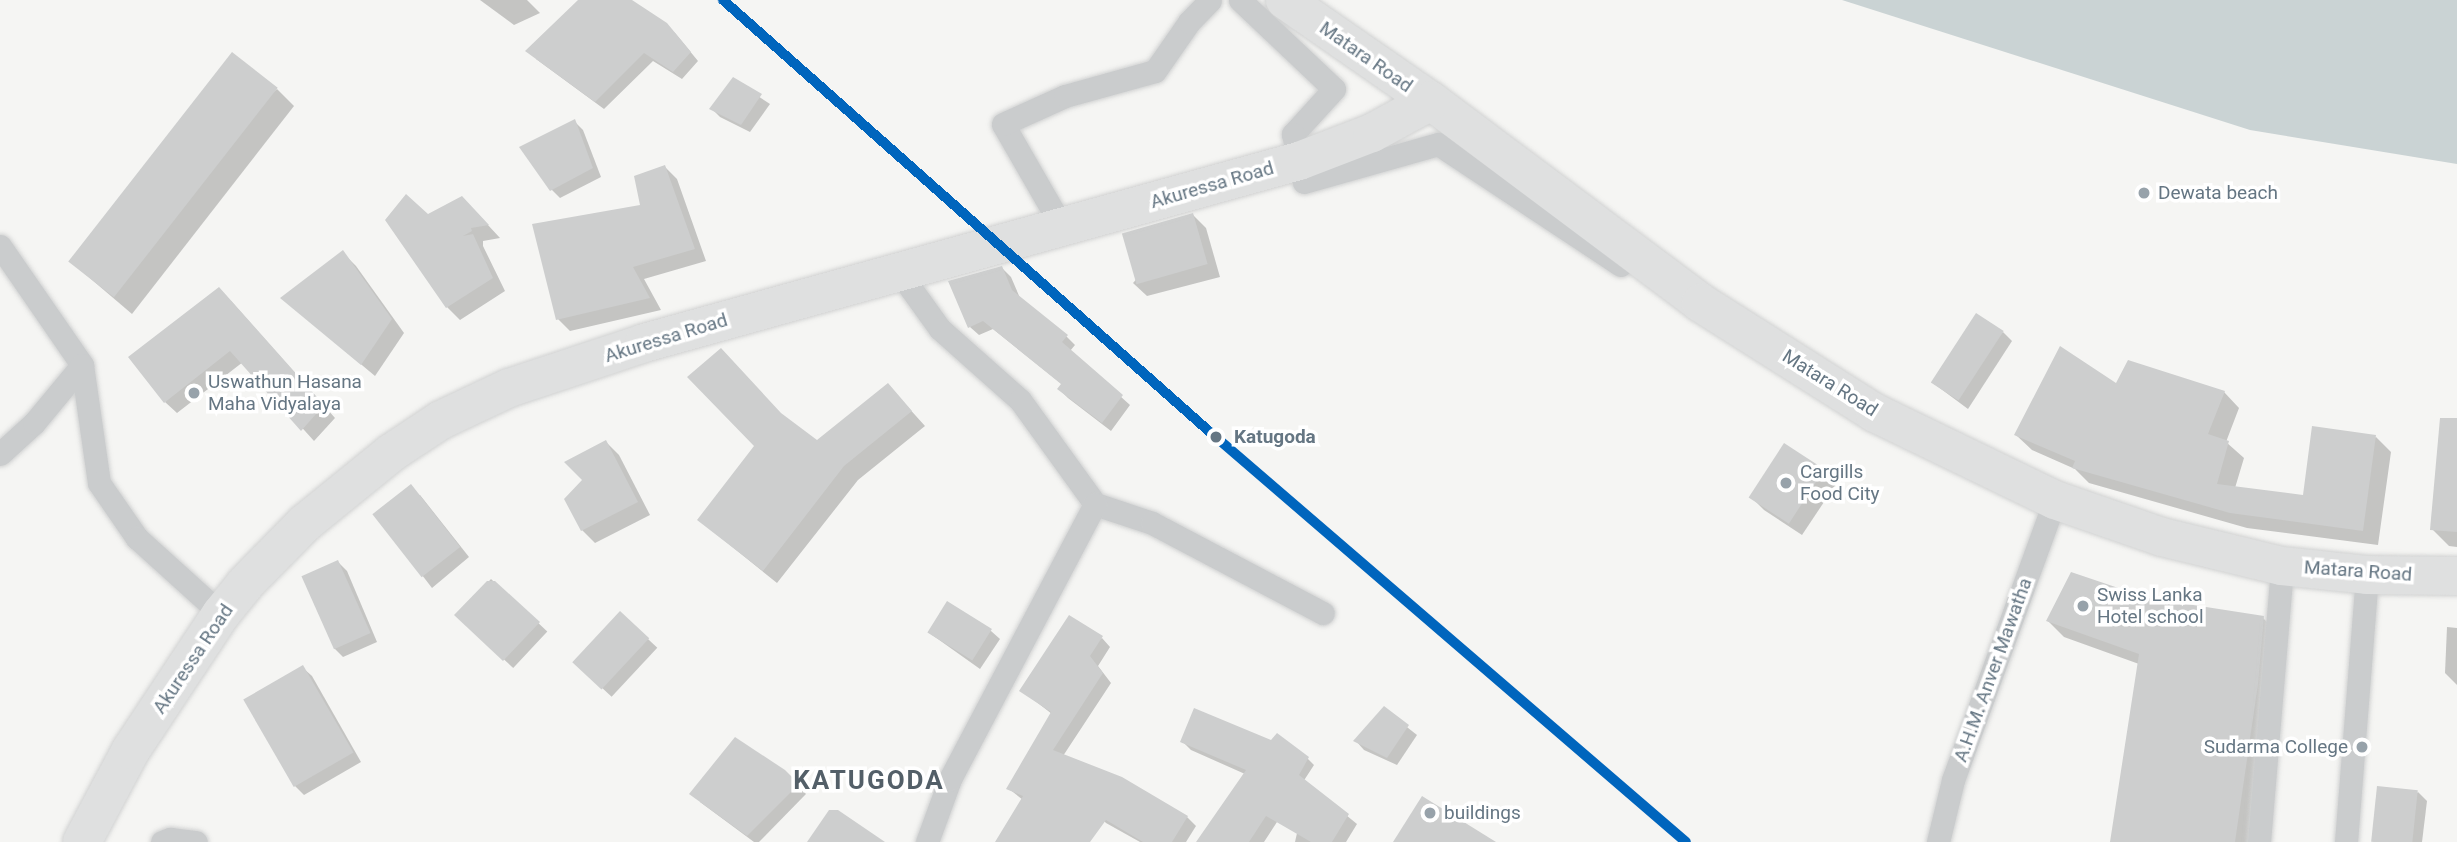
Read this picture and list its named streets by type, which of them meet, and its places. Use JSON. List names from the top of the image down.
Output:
{
  "streets": {
    "highway": ["Matara Road", "Akuressa Road"],
    "street": ["A.H.M. Anver Mawatha"]
  },
  "crossings": [
    ["Matara Road", "Akuressa Road"],
    ["Matara Road", "A.H.M. Anver Mawatha"]
  ],
  "districts": ["KATUGODA"],
  "places": [
    "Dewata beach",
    "Uswathun Hasana Maha Vidyalaya",
    "Katugoda",
    "Cargills Food City",
    "Swiss Lanka Hotel school",
    "Sudarma College",
    "buildings"
  ]
}
